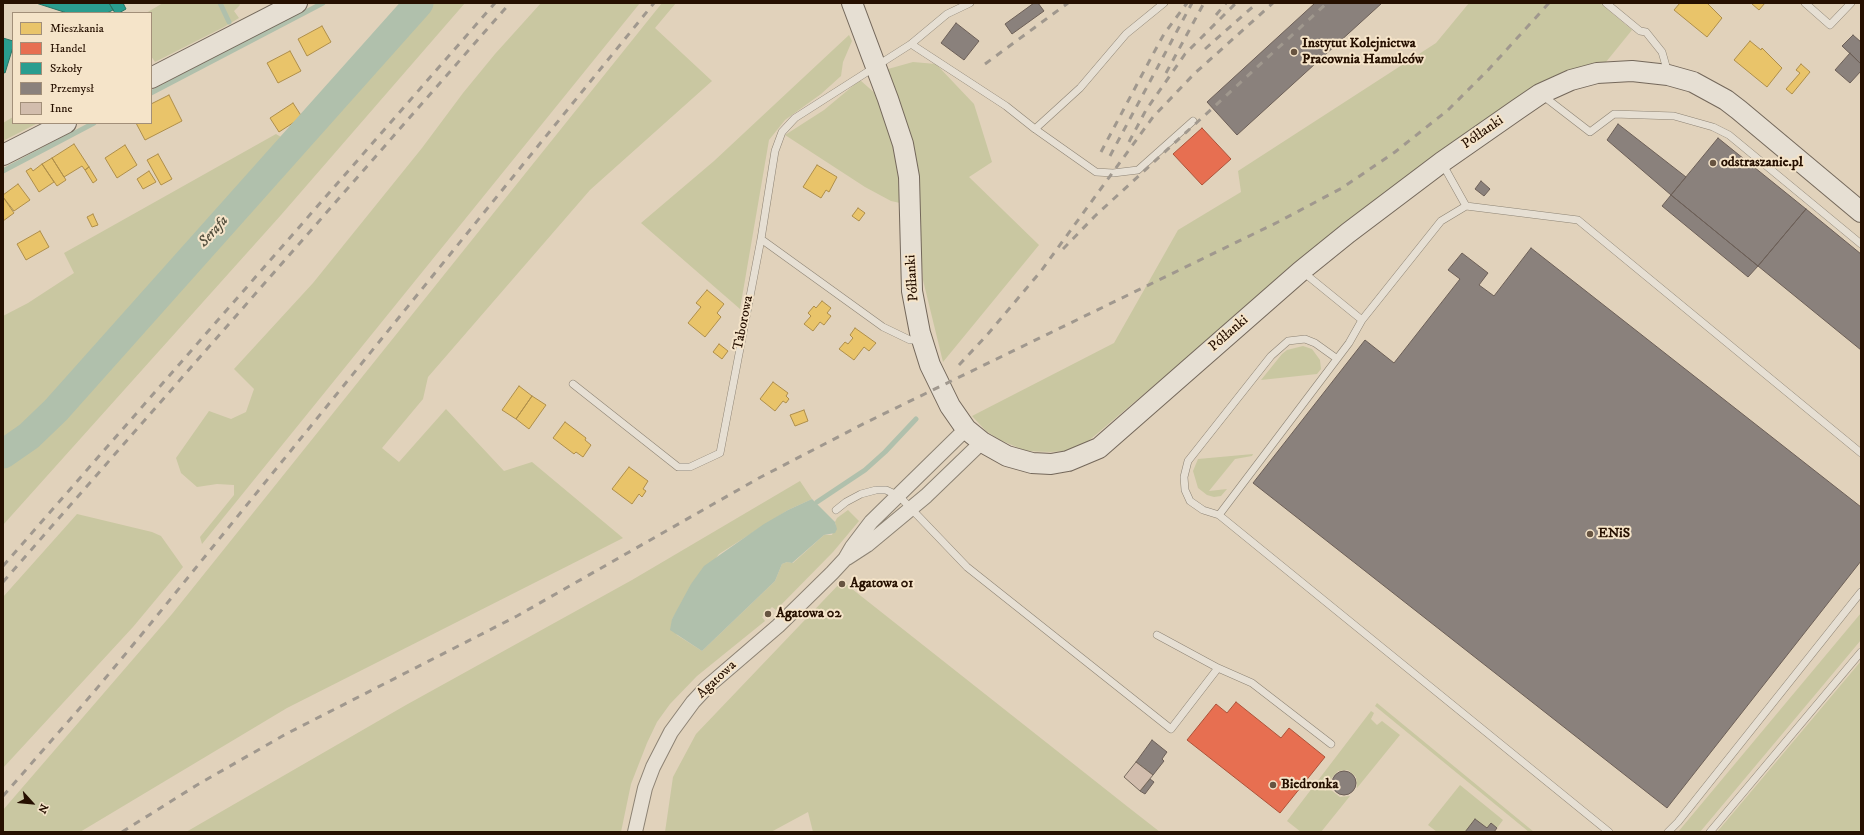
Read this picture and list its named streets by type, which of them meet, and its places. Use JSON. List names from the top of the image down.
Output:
{
  "streets": {
    "street": ["Półłanki", "Agatowa"],
    "lane": ["Taborowa"]
  },
  "crossings": [
    ["Półłanki", "Taborowa"],
    ["Półłanki", "Agatowa"]
  ],
  "water": ["Serafa"],
  "places": [
    "Instytut Kolejnictwa Pracownia Hamulców",
    "odstraszanie.pl",
    "ENiS",
    "Agatowa 01",
    "Agatowa 02",
    "Biedronka"
  ],
  "legend": [
    "Mieszkania",
    "Handel",
    "Szkoły",
    "Przemysł",
    "Inne"
  ],
  "north": "bottom right"
}
